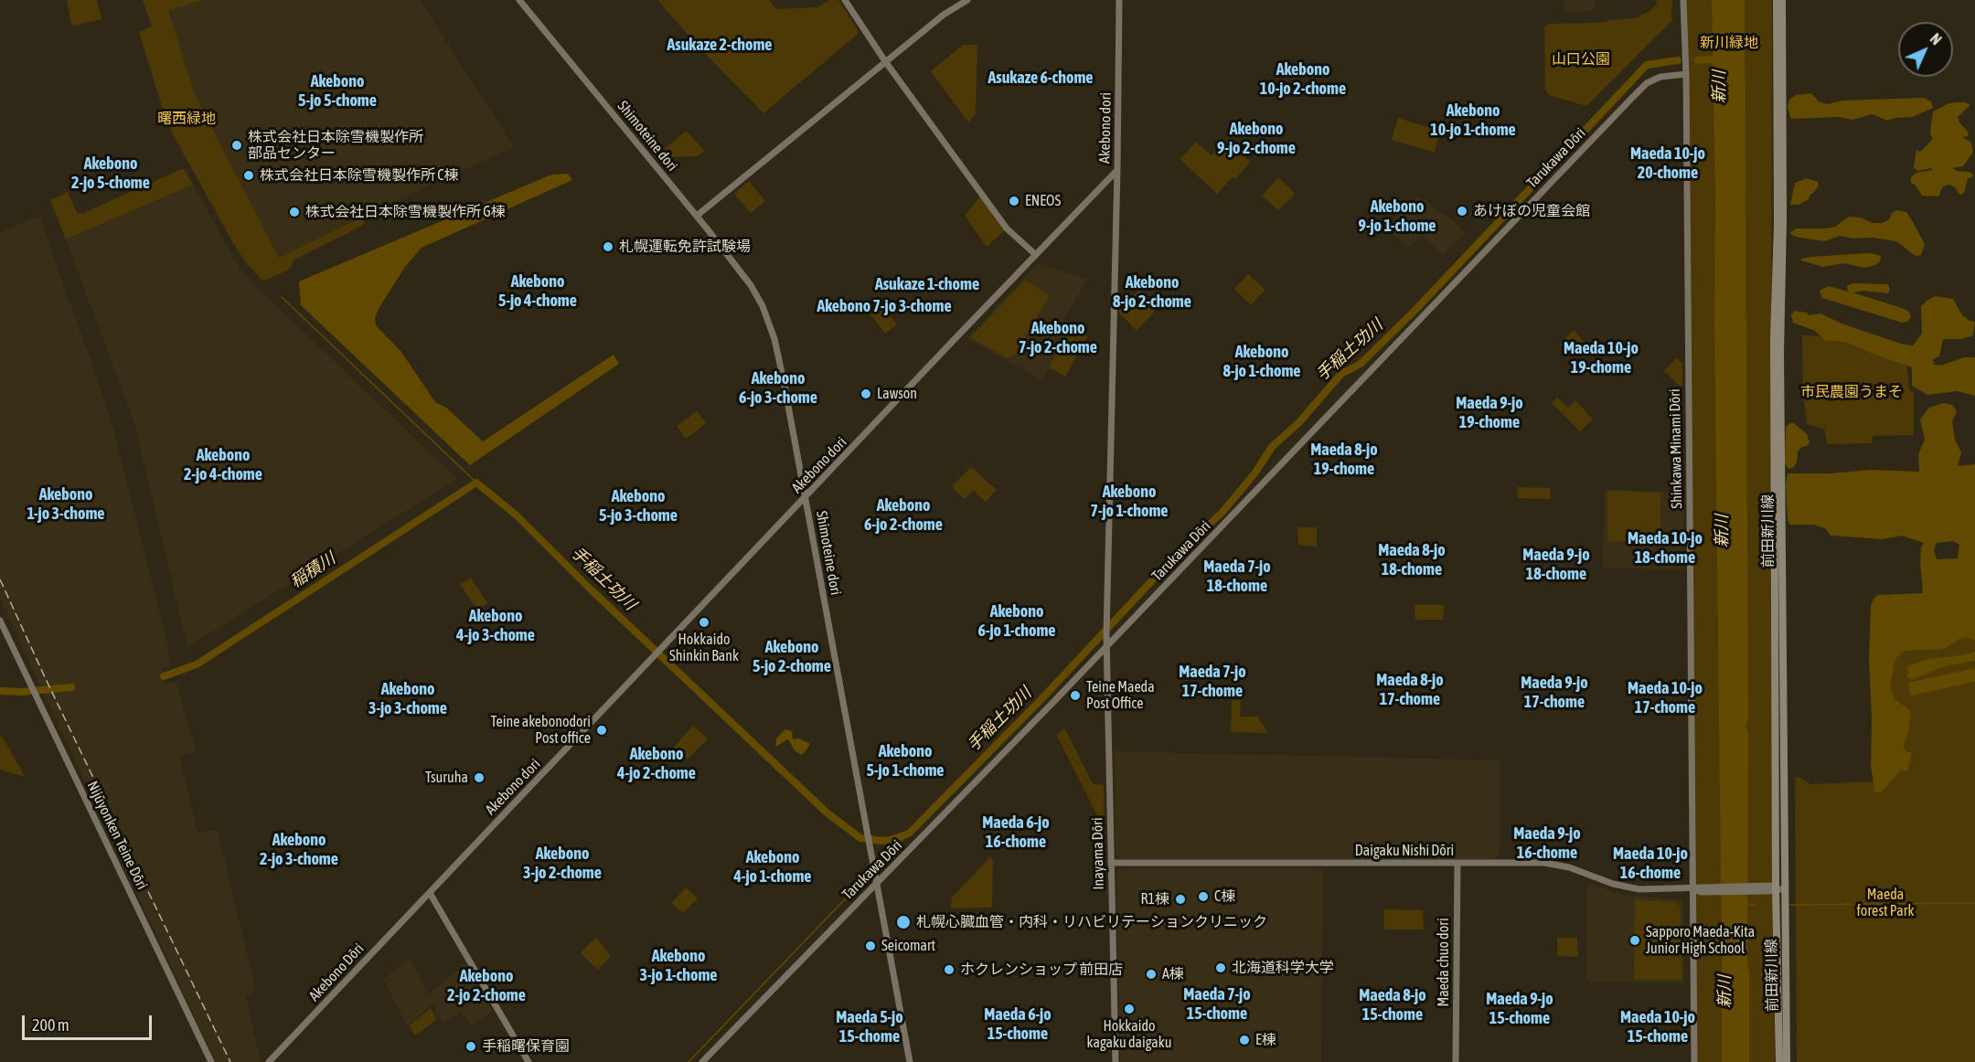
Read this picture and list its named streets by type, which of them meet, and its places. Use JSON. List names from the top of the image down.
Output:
{
  "streets": {
    "main road": ["前田新川線"],
    "street": [
      "Akebono dori",
      "Shimoteine dori",
      "Tarukawa Dōri",
      "Shinkawa Minami Dōri",
      "Nijūyonken Teine Dōri",
      "Daigaku Nishi Dōri",
      "Inayama Dōri",
      "Maeda chuo dori",
      "Akebono Dōri"
    ]
  },
  "crossings": [
    ["Akebono dori", "Shimoteine dori"],
    ["Akebono dori", "Inayama Dōri"],
    ["Akebono dori", "Akebono Dōri"],
    ["Shimoteine dori", "Tarukawa Dōri"],
    ["Tarukawa Dōri", "Shinkawa Minami Dōri"],
    ["Tarukawa Dōri", "Inayama Dōri"],
    ["Shinkawa Minami Dōri", "Daigaku Nishi Dōri"],
    ["前田新川線", "Daigaku Nishi Dōri"],
    ["Daigaku Nishi Dōri", "Inayama Dōri"],
    ["Daigaku Nishi Dōri", "Maeda chuo dori"]
  ],
  "districts": [
    "Asukaze 2-chome",
    "Akebono 10-jo 2-chome",
    "Asukaze 6-chome",
    "Akebono 5-jo 5-chome",
    "Akebono 10-jo 1-chome",
    "Akebono 9-jo 2-chome",
    "Maeda 10-jo 20-chome",
    "Akebono 2-jo 5-chome",
    "Akebono 9-jo 1-chome",
    "Akebono 5-jo 4-chome",
    "Akebono 8-jo 2-chome",
    "Asukaze 1-chome",
    "Akebono 7-jo 3-chome",
    "Akebono 7-jo 2-chome",
    "Maeda 10-jo 19-chome",
    "Akebono 8-jo 1-chome",
    "Akebono 6-jo 3-chome",
    "Maeda 9-jo 19-chome",
    "Maeda 8-jo 19-chome",
    "Akebono 2-jo 4-chome",
    "Akebono 7-jo 1-chome",
    "Akebono 1-jo 3-chome",
    "Akebono 5-jo 3-chome",
    "Akebono 6-jo 2-chome",
    "Maeda 10-jo 18-chome",
    "Maeda 8-jo 18-chome",
    "Maeda 9-jo 18-chome",
    "Maeda 7-jo 18-chome",
    "Akebono 6-jo 1-chome",
    "Akebono 4-jo 3-chome",
    "Akebono 5-jo 2-chome",
    "Maeda 7-jo 17-chome",
    "Maeda 8-jo 17-chome",
    "Maeda 9-jo 17-chome",
    "Maeda 10-jo 17-chome",
    "Akebono 3-jo 3-chome",
    "Akebono 5-jo 1-chome",
    "Akebono 4-jo 2-chome",
    "Maeda 6-jo 16-chome",
    "Maeda 9-jo 16-chome",
    "Akebono 2-jo 3-chome",
    "Akebono 3-jo 2-chome",
    "Maeda 10-jo 16-chome",
    "Akebono 4-jo 1-chome",
    "Akebono 3-jo 1-chome",
    "Akebono 2-jo 2-chome",
    "Maeda 7-jo 15-chome",
    "Maeda 8-jo 15-chome",
    "Maeda 9-jo 15-chome",
    "Maeda 6-jo 15-chome",
    "Maeda 5-jo 15-chome",
    "Maeda 10-jo 15-chome"
  ],
  "water": ["新川", "手稲土功川", "稲積川"],
  "parks": [
    "新川緑地",
    "山口公園",
    "曙西緑地",
    "市民農園うまそ",
    "Maeda forest Park"
  ],
  "places": [
    "株式会社日本除雪機製作所 部品センター",
    "株式会社日本除雪機製作所 C棟",
    "ENEOS",
    "あけぼの児童会館",
    "株式会社日本除雪機製作所 G棟",
    "札幌運転免許試験場",
    "Lawson",
    "Hokkaido Shinkin Bank",
    "Teine Maeda Post Office",
    "Teine akebonodori Post office",
    "Tsuruha",
    "C棟",
    "R1棟",
    "札幌心臓血管・内科・リハビリテーションクリニック",
    "Sapporo Maeda-Kita Junior High School",
    "Seicomart",
    "北海道科学大学",
    "ホクレンショップ 前田店",
    "A棟",
    "Hokkaido kagaku daigaku",
    "E棟",
    "手稲曙保育園"
  ],
  "scale_bar": "200 m",
  "north": "top right"
}
